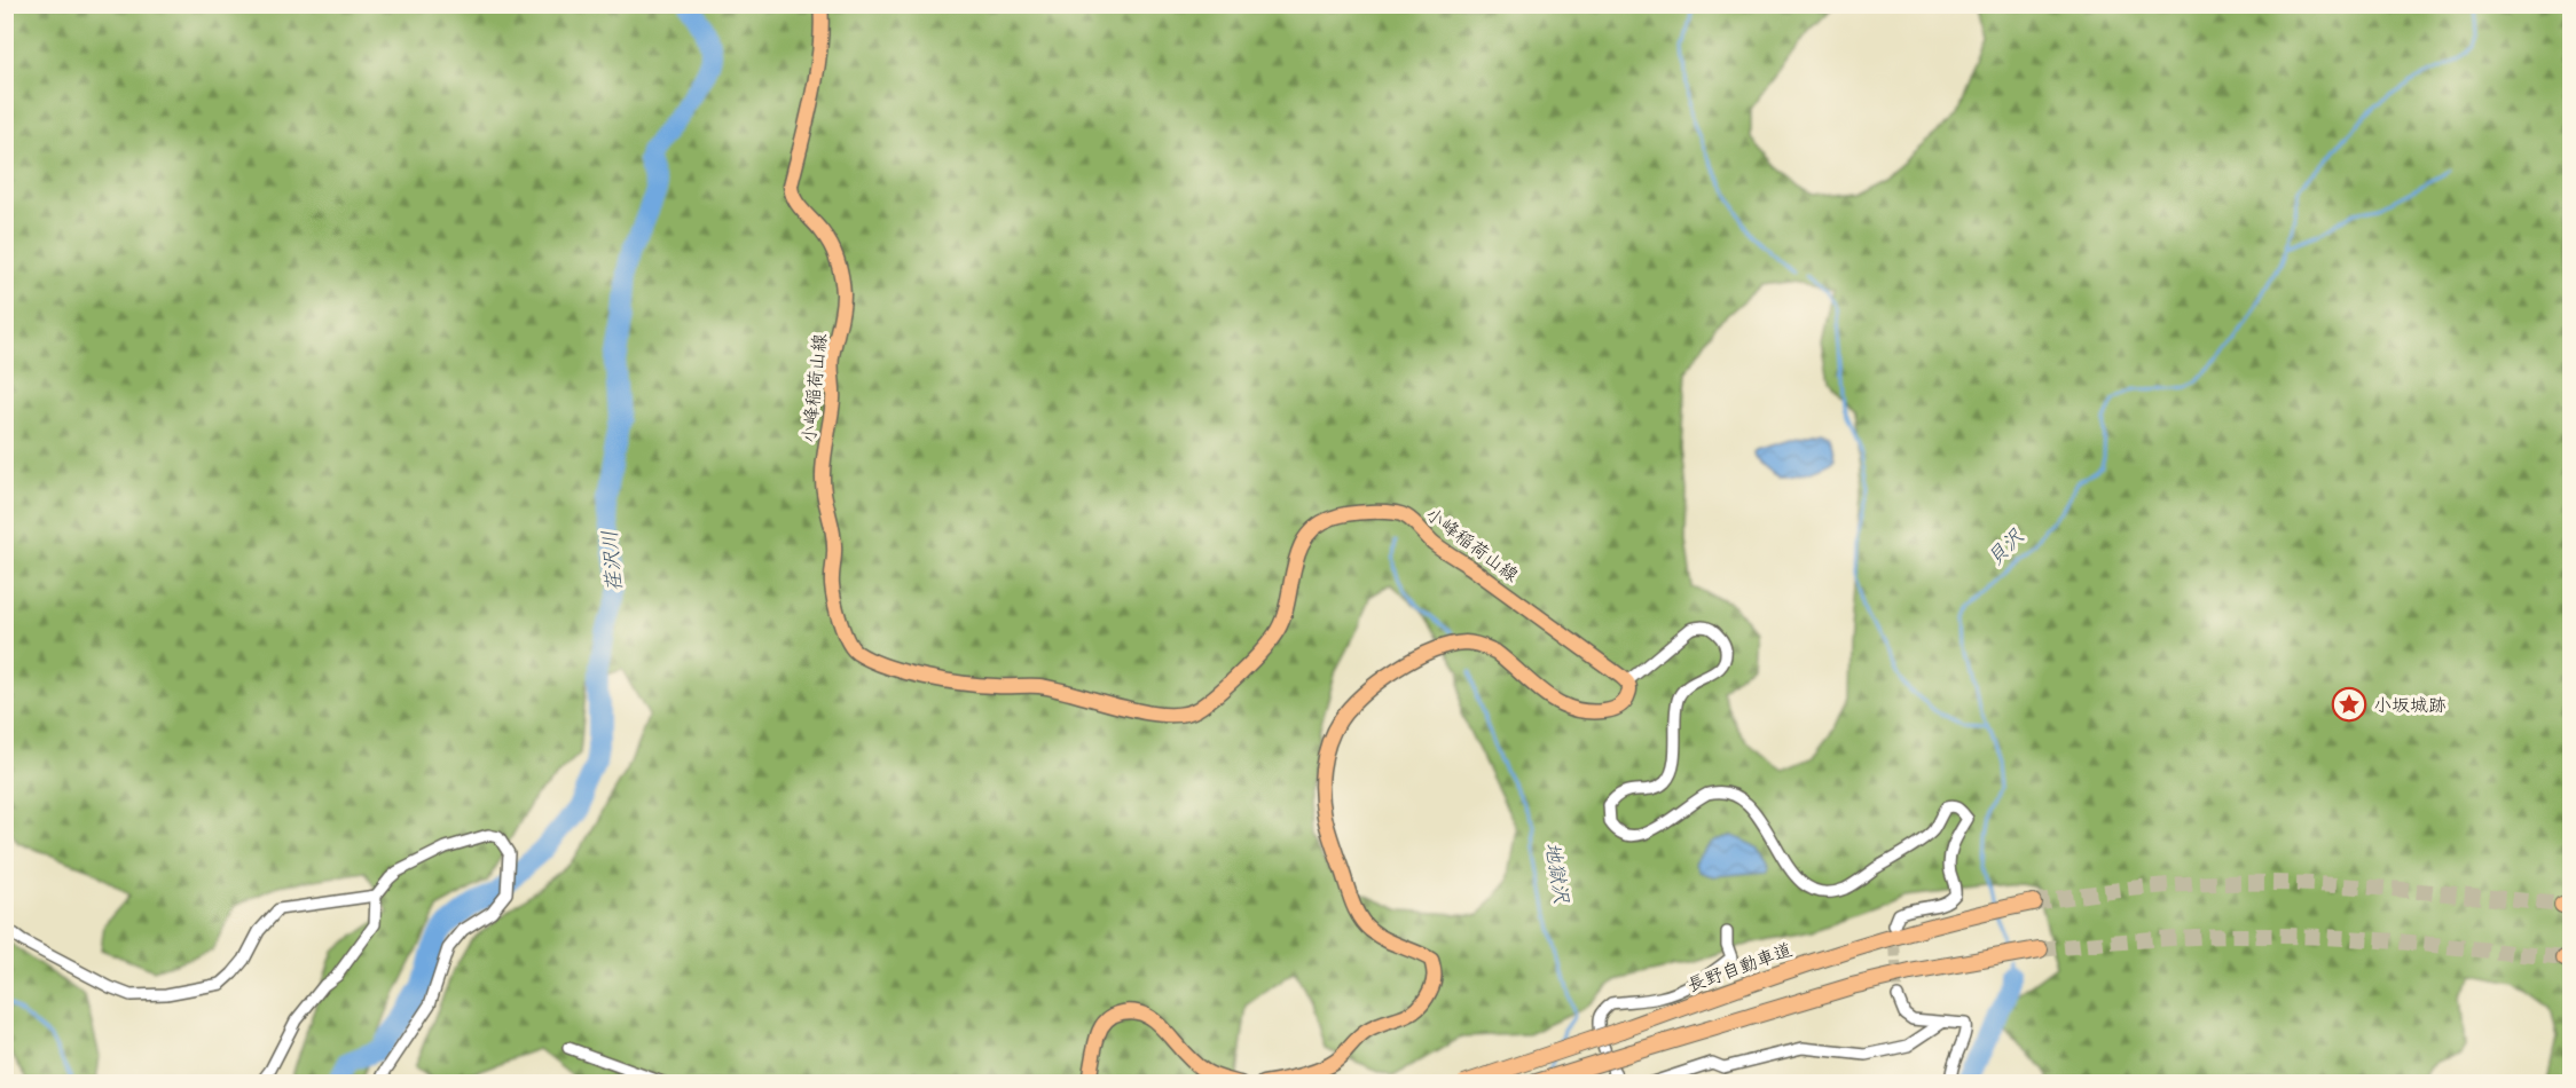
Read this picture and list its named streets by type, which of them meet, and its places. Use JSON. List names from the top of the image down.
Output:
{
  "streets": {
    "highway": ["長野自動車道"],
    "main road": ["小峰稲荷山線"]
  },
  "water": ["貝沢", "荏沢川", "地獄沢"],
  "places": {
    "place": ["小坂城跡"]
  }
}
